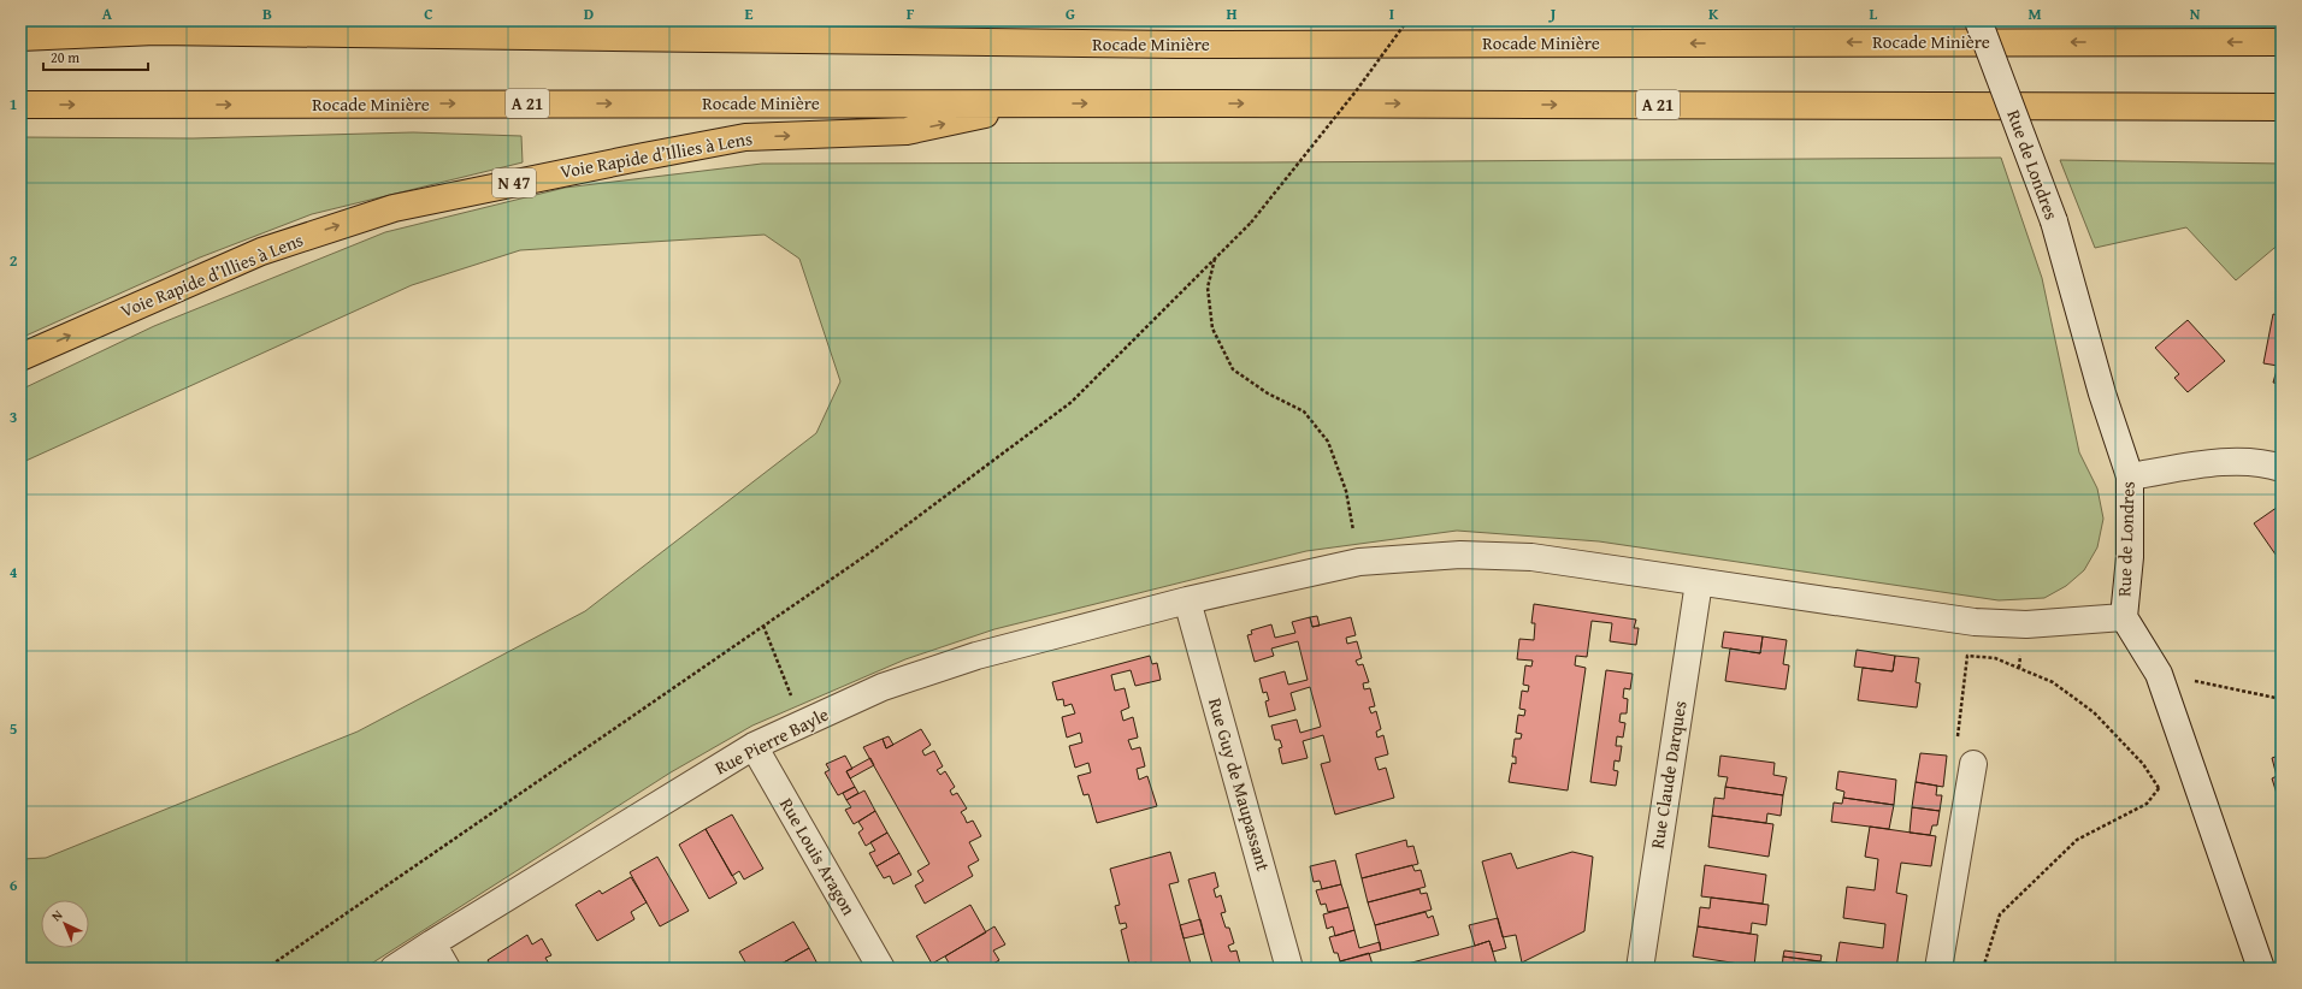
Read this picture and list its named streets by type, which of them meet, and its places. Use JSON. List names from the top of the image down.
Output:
{
  "streets": {
    "highway": [
      "Rocade Minière",
      "A 21",
      "Voie Rapide d’Illies à Lens",
      "N 47"
    ],
    "street": [
      "Rue de Londres",
      "Rue Pierre Bayle",
      "Rue Claude Darques",
      "Rue Guy de Maupassant",
      "Rue Louis Aragon"
    ]
  },
  "crossings": [
    ["Rocade Minière", "Voie Rapide d’Illies à Lens"],
    ["Rue de Londres", "Rue Pierre Bayle"],
    ["Rue Pierre Bayle", "Rue Claude Darques"],
    ["Rue Pierre Bayle", "Rue Guy de Maupassant"],
    ["Rue Pierre Bayle", "Rue Louis Aragon"]
  ],
  "one_way": ["Voie Rapide d’Illies à Lens"],
  "scale_bar": "20 m",
  "north": "top left",
  "grid": {
    "columns": [
      "A",
      "B",
      "C",
      "D",
      "E",
      "F",
      "G",
      "H",
      "I",
      "J",
      "K",
      "L",
      "M",
      "N"
    ],
    "rows": [
      "1",
      "2",
      "3",
      "4",
      "5",
      "6"
    ]
  }
}
